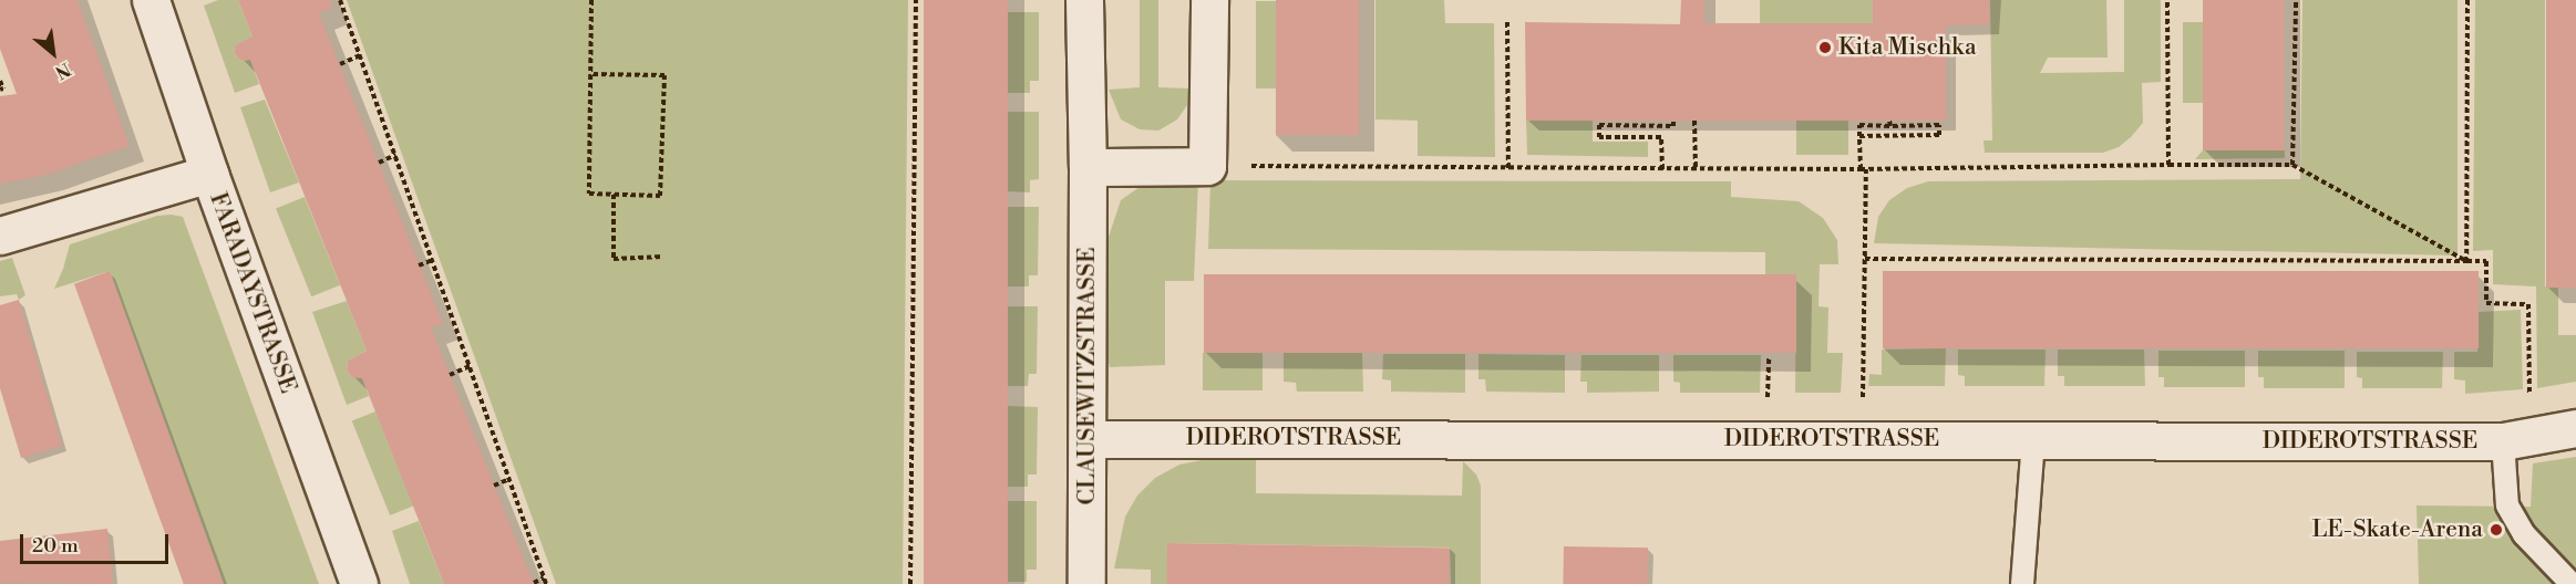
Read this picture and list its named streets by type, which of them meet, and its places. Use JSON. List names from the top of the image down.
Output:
{
  "streets": {
    "street": ["FARADAYSTRASSE", "CLAUSEWITZSTRASSE", "DIDEROTSTRASSE"]
  },
  "crossings": [
    ["CLAUSEWITZSTRASSE", "DIDEROTSTRASSE"]
  ],
  "places": ["Kita Mischka", "LE-Skate-Arena"],
  "scale_bar": "20 m",
  "north": "bottom right"
}
